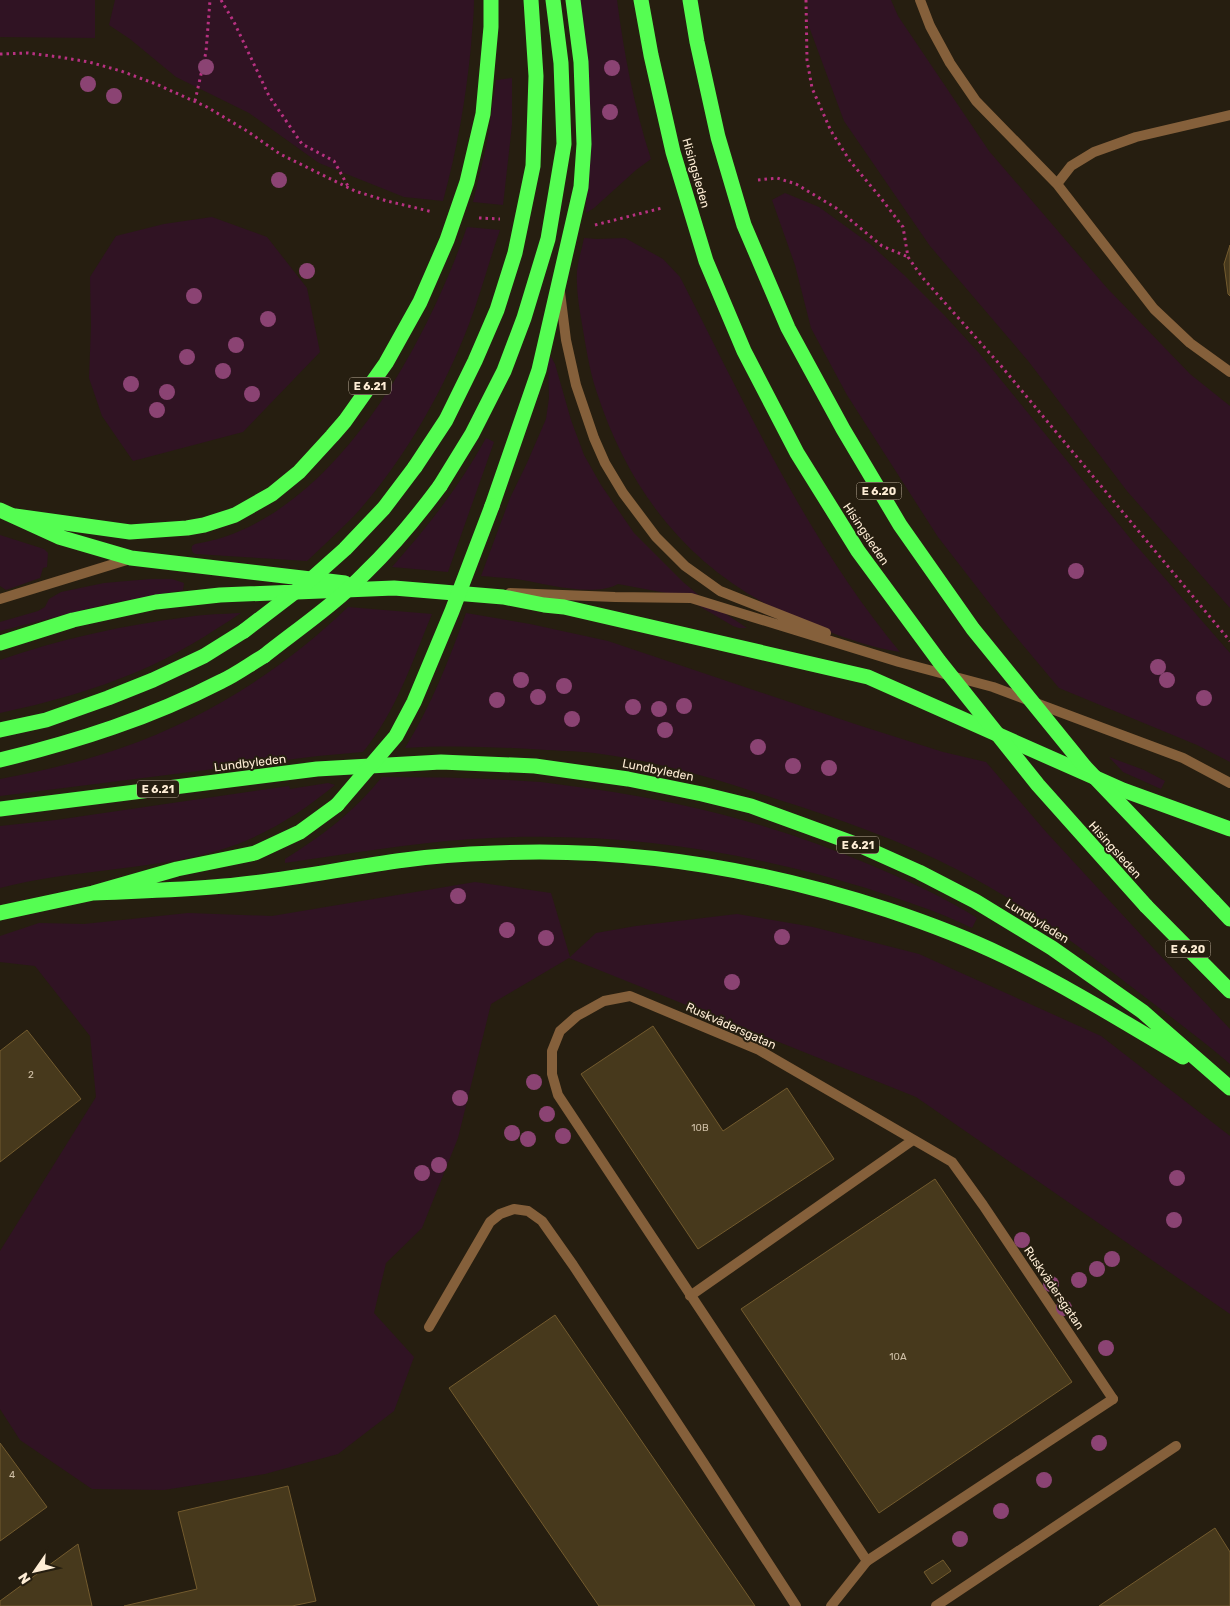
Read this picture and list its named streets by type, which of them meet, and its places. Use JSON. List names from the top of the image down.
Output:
{
  "streets": {
    "highway": [
      "Hisingsleden",
      "E 6.21",
      "E 6.20",
      "Lundbyleden"
    ],
    "street": ["Ruskvädersgatan"]
  },
  "house_numbers": [
    "2",
    "10B",
    "10A",
    "4"
  ],
  "north": "bottom left"
}
